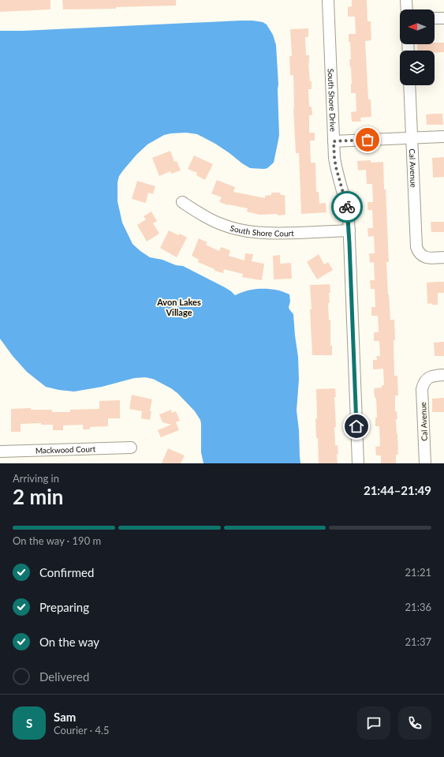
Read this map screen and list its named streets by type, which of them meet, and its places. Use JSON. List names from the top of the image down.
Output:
{
  "streets": {
    "street": [
      "South Shore Drive",
      "Cal Avenue",
      "South Shore Court",
      "Mackwood Court"
    ]
  },
  "crossings": [
    ["South Shore Drive", "South Shore Court"]
  ],
  "districts": ["Avon Lakes Village"],
  "north": "left",
  "page": {
    "heading": ["2 min", "Arriving in", "21:44–21:49"],
    "panel": ["Sam", "Courier · 4.5"],
    "bar": "On the way · 190 m",
    "list": [
      ["Confirmed", "21:21"],
      ["Preparing", "21:36"],
      ["On the way", "21:37"],
      "Delivered"
    ],
    "round": "S"
  }
}
